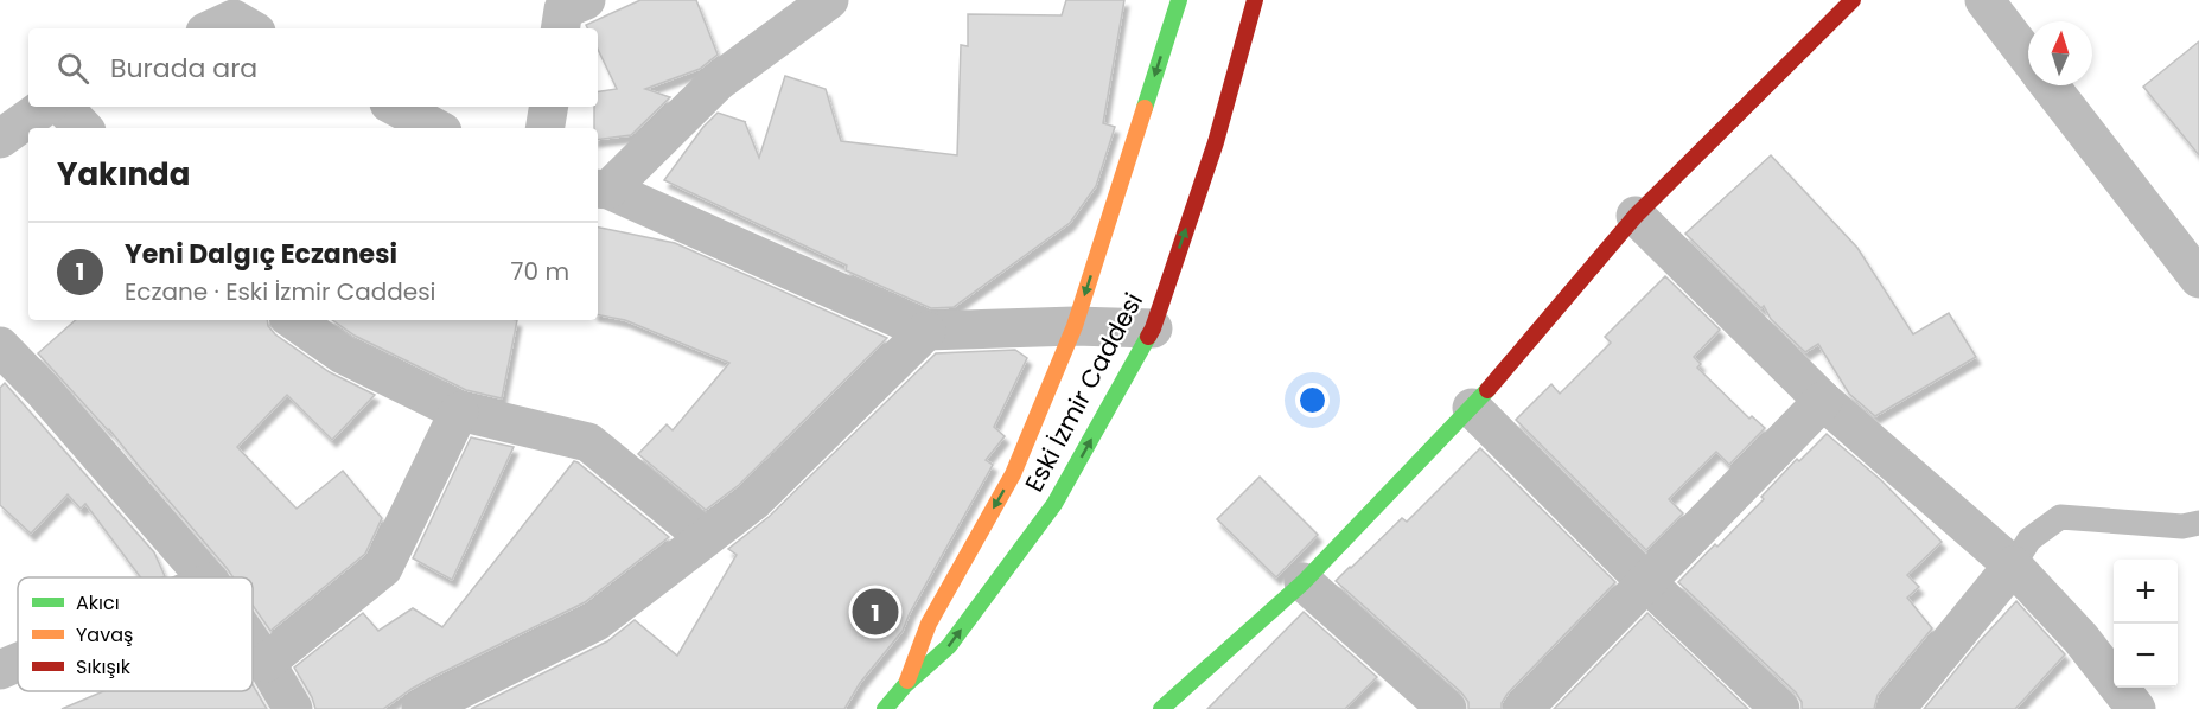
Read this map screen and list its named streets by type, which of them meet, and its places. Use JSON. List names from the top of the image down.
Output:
{
  "streets": {
    "main road": ["Eski İzmir Caddesi"]
  },
  "legend": ["Akıcı", "Yavaş", "Sıkışık"],
  "north": "top",
  "page": {
    "search": "Burada ara",
    "heading": "Yakında",
    "list": [
      {
        "mark": "1",
        "name": "Yeni Dalgıç Eczanesi",
        "note": "Eczane · Eski İzmir Caddesi",
        "value": "70 m"
      }
    ],
    "map_buttons": ["+", "−"],
    "pins": "1"
  }
}
